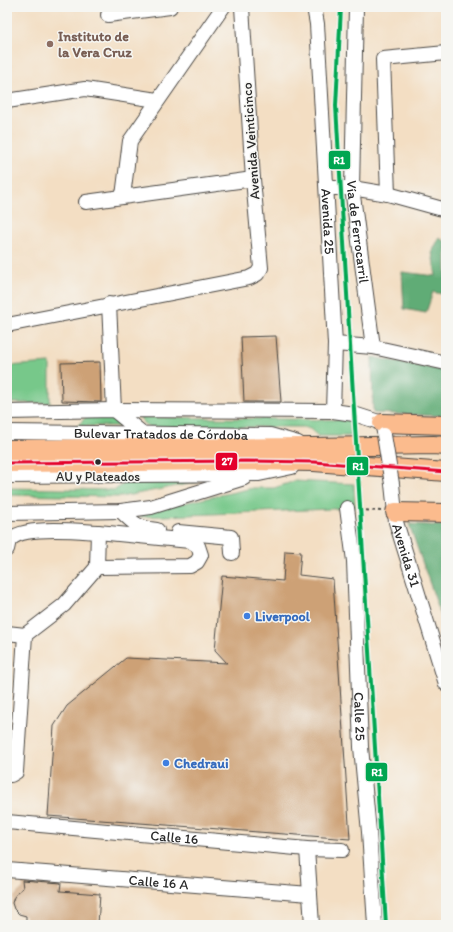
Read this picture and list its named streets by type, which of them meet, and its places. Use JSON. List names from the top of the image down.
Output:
{
  "streets": {
    "main road": ["Bulevar Tratados de Córdoba"],
    "street": [
      "Avenida Veinticinco",
      "Avenida 25",
      "Vía de Ferrocarril",
      "Avenida 31",
      "Calle 25",
      "Calle 16",
      "Calle 16 A"
    ]
  },
  "places": [
    "Instituto de la Vera Cruz",
    "AU y Plateados",
    "Liverpool",
    "Chedraui"
  ],
  "lines": ["transit line R1", "transit line 27"]
}
